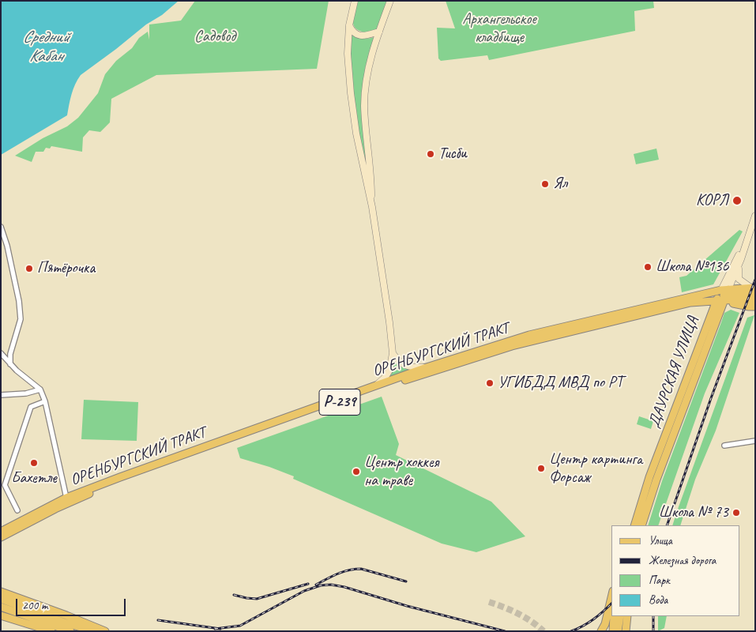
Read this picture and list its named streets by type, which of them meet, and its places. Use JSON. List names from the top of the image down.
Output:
{
  "streets": {
    "main road": ["ОРЕНБУРГСКИЙ ТРАКТ", "ДАУРСКАЯ УЛИЦА", "Р-239"]
  },
  "crossings": [
    ["ОРЕНБУРГСКИЙ ТРАКТ", "ДАУРСКАЯ УЛИЦА"]
  ],
  "water": ["Средний Кабан"],
  "parks": ["Архангельское кладбище", "Садовод"],
  "places": [
    "Тисби",
    "Ял",
    "КОРЛ",
    "Школа №136",
    "Пятёрочка",
    "УГИБДД МВД по РТ",
    "Бахетле",
    "Центр картинга Форсаж",
    "Центр хоккея на траве",
    "Школа № 73"
  ],
  "legend": [
    "Улица",
    "Железная дорога",
    "Парк",
    "Вода"
  ],
  "scale_bar": "200 m"
}
